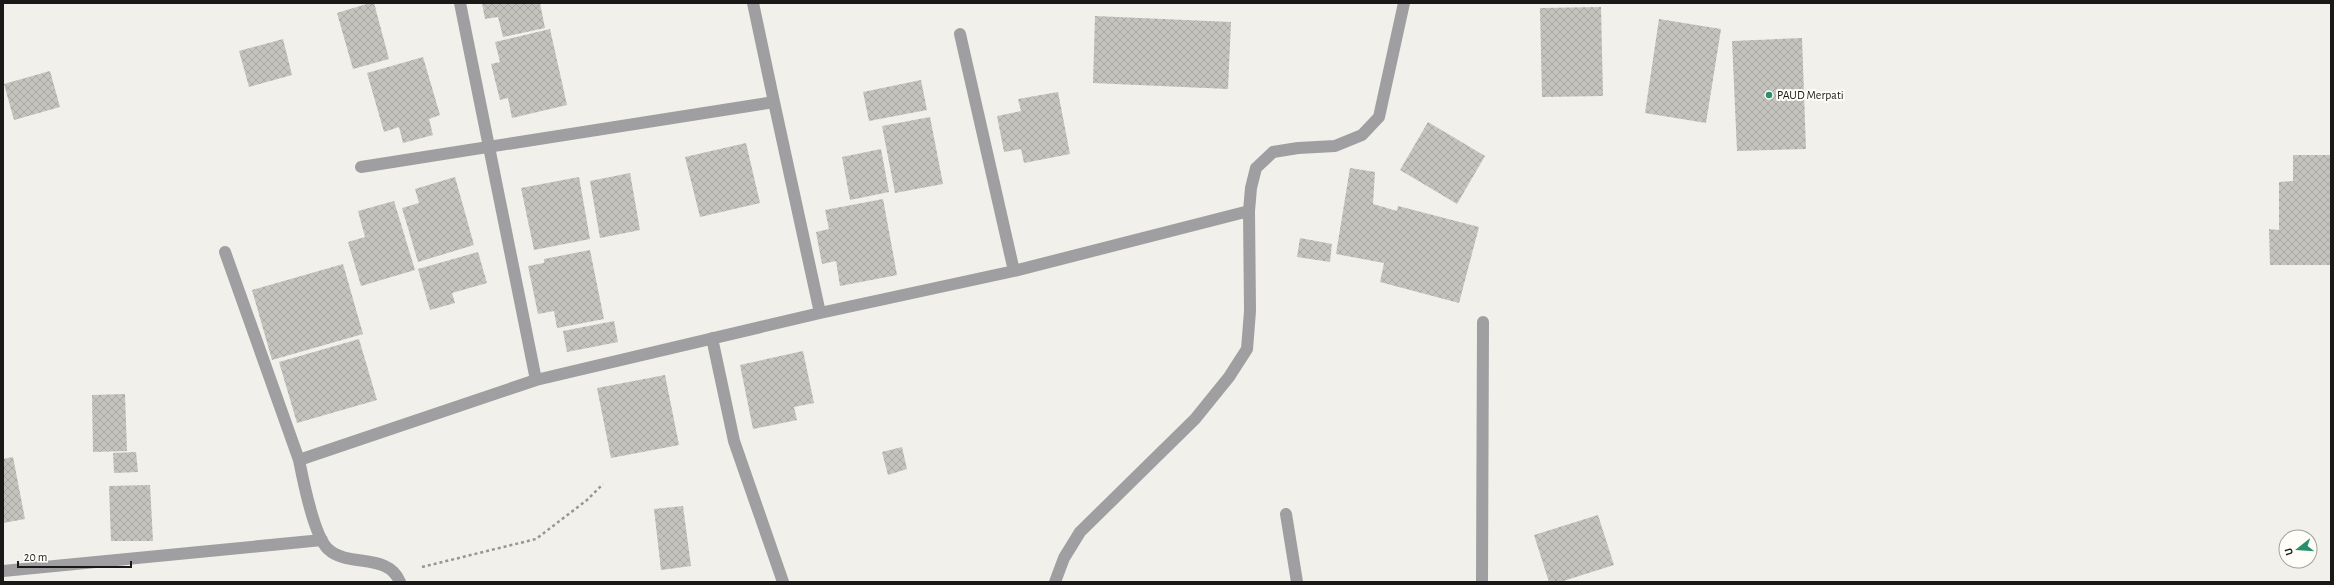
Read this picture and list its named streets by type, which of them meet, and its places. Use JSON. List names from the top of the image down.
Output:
{
  "places": ["PAUD Merpati"],
  "scale_bar": "20 m",
  "north": "left"
}
